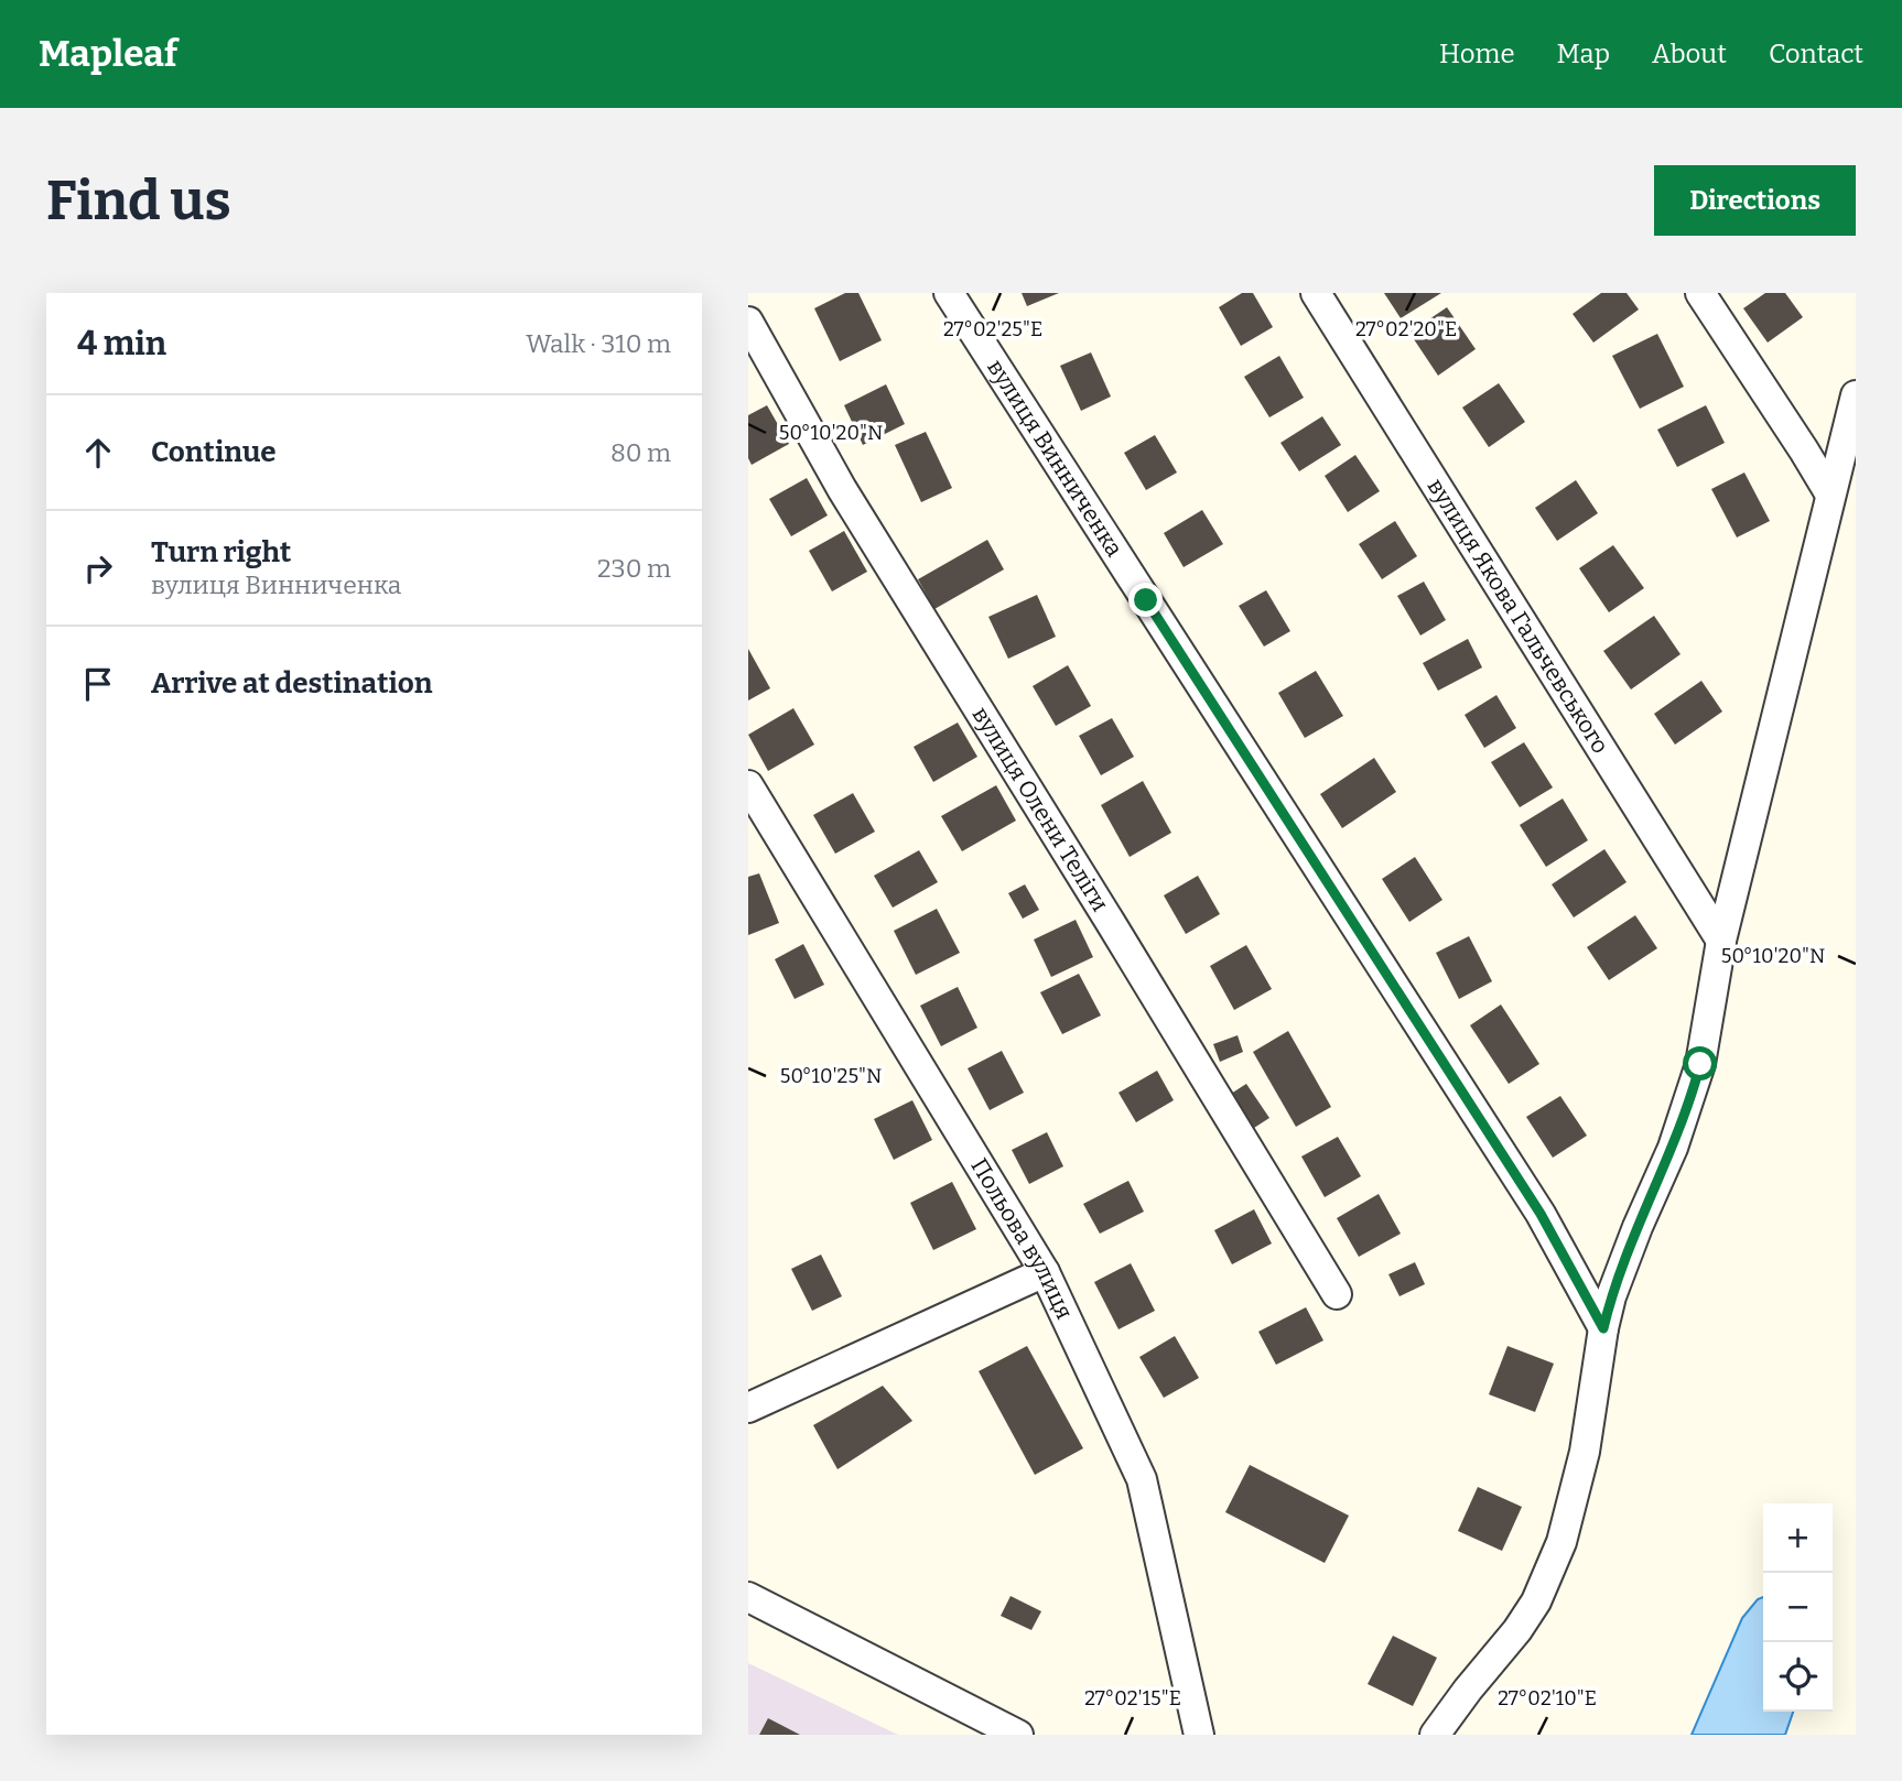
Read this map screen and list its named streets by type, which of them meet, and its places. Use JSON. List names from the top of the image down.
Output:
{
  "streets": {
    "street": [
      "вулиця Винниченка",
      "вулиця Якова Гальчевського",
      "вулиця Олени Теліги",
      "Польова вулиця"
    ]
  },
  "page": {
    "header": "Mapleaf",
    "nav": [
      "Home",
      "Map",
      "About",
      "Contact"
    ],
    "buttons": "Directions",
    "title": "Find us",
    "heading": ["4 min", "Walk · 310 m"],
    "list": [
      ["Continue", "80 m"],
      ["Turn right", "вулиця Винниченка", "230 m"],
      "Arrive at destination"
    ],
    "map_buttons": ["+", "−"]
  },
  "coordinates": [
    "27°02'25\"E",
    "27°02'20\"E",
    "50°10'20\"N",
    "50°10'25\"N",
    "27°02'15\"E",
    "27°02'10\"E"
  ]
}
